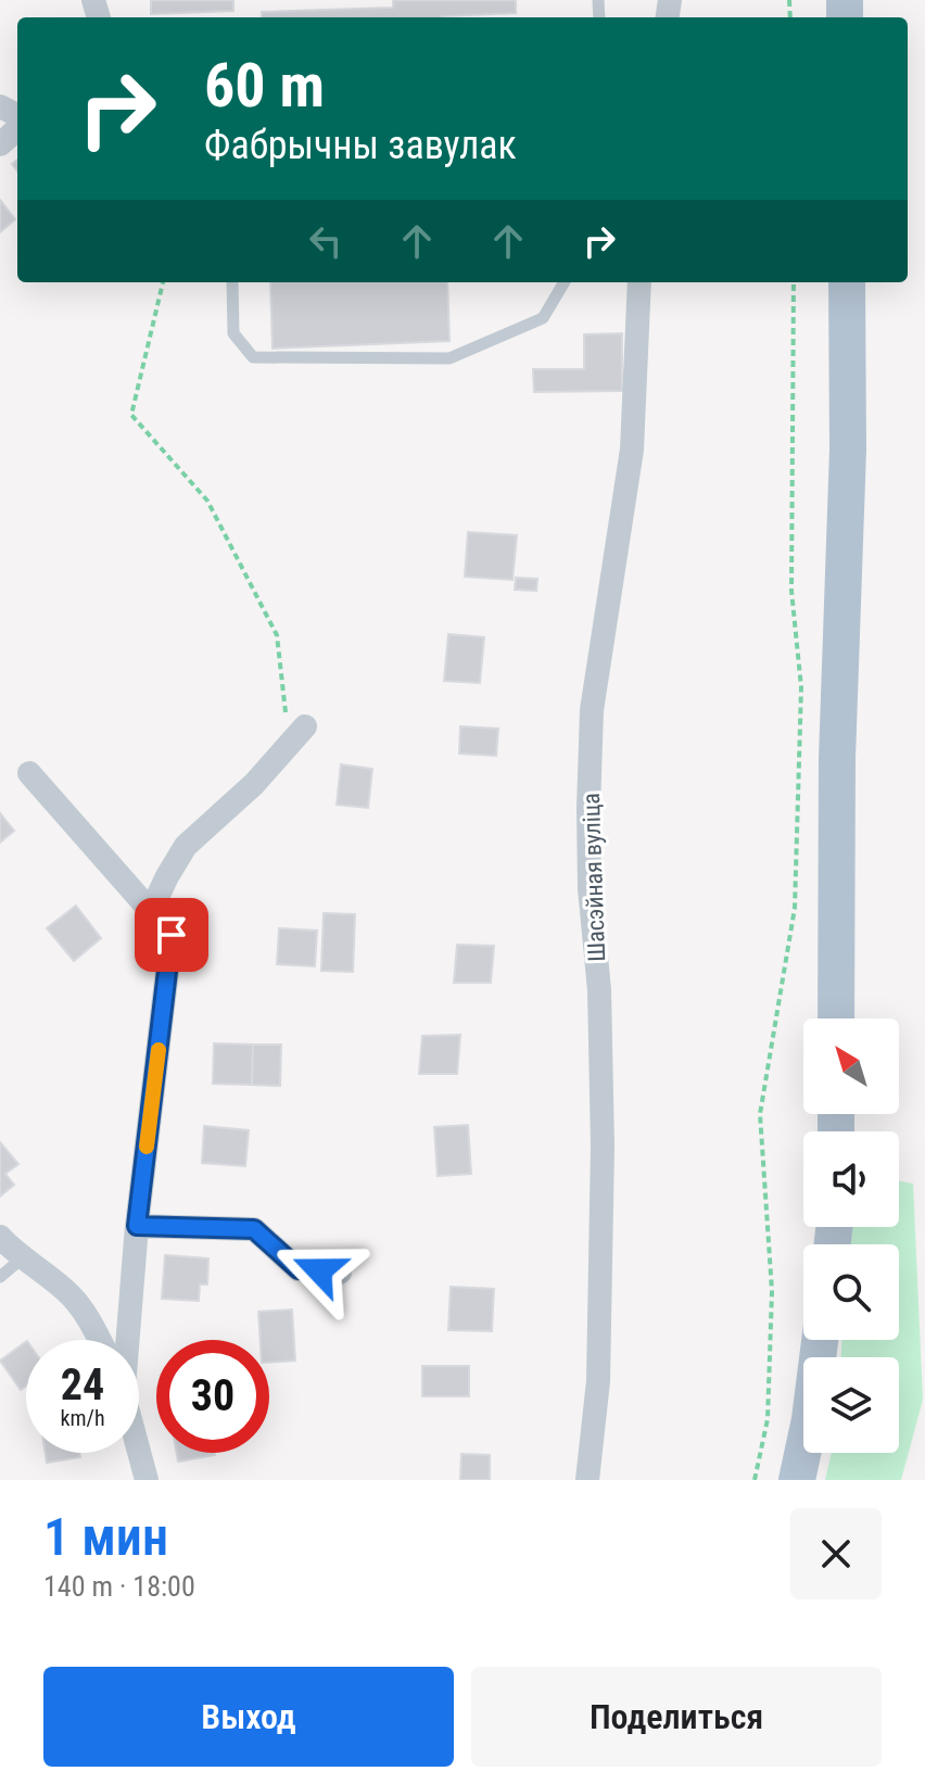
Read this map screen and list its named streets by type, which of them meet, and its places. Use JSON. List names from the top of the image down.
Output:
{
  "streets": {
    "street": ["Шасэйная вуліца"]
  },
  "north": "top left",
  "page": {
    "turn": ["60 m", "Фабрычны завулак"],
    "speed": "24 km/h",
    "limit": "30",
    "heading": ["1 мин", "140 m · 18:00"],
    "buttons": ["Выход", "Поделиться"]
  }
}
